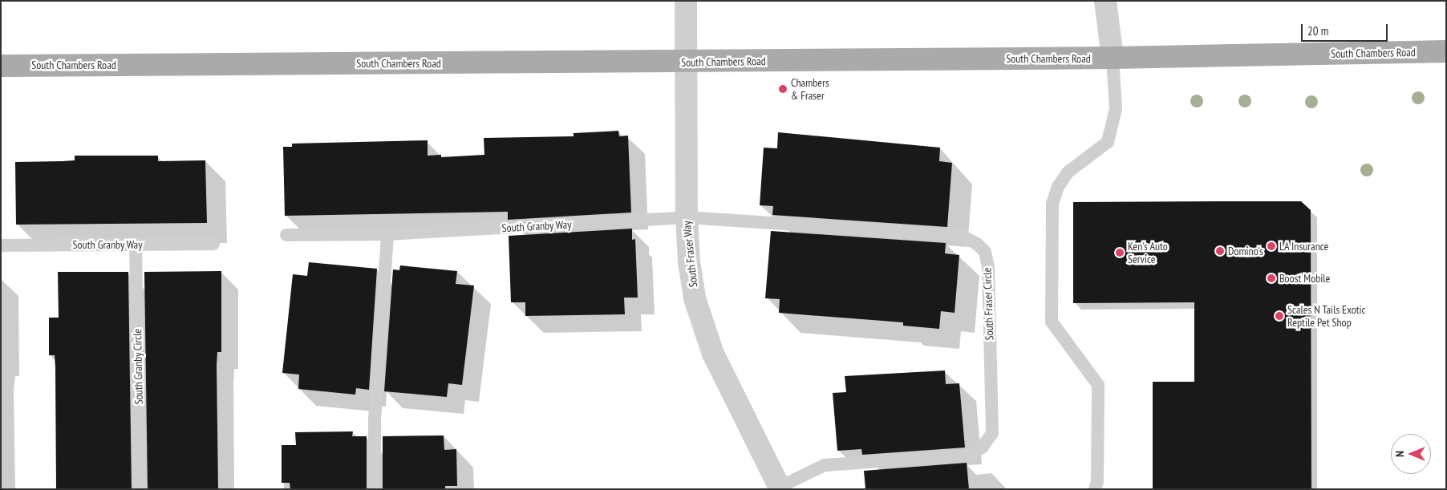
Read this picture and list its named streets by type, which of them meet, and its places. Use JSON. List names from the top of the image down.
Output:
{
  "streets": {
    "main road": ["South Chambers Road"],
    "street": ["South Fraser Way"],
    "lane": ["South Granby Way", "South Fraser Circle", "South Granby Circle"]
  },
  "crossings": [
    ["South Chambers Road", "South Fraser Way"],
    ["South Granby Way", "South Fraser Way"],
    ["South Granby Way", "South Fraser Circle"],
    ["South Granby Way", "South Granby Circle"],
    ["South Fraser Way", "South Fraser Circle"]
  ],
  "places": [
    "Chambers & Fraser",
    "LA Insurance",
    "Domino's",
    "Ken's Auto Service",
    "Boost Mobile",
    "Scales N Tails Exotic Reptile Pet Shop"
  ],
  "scale_bar": "20 m",
  "north": "left"
}
